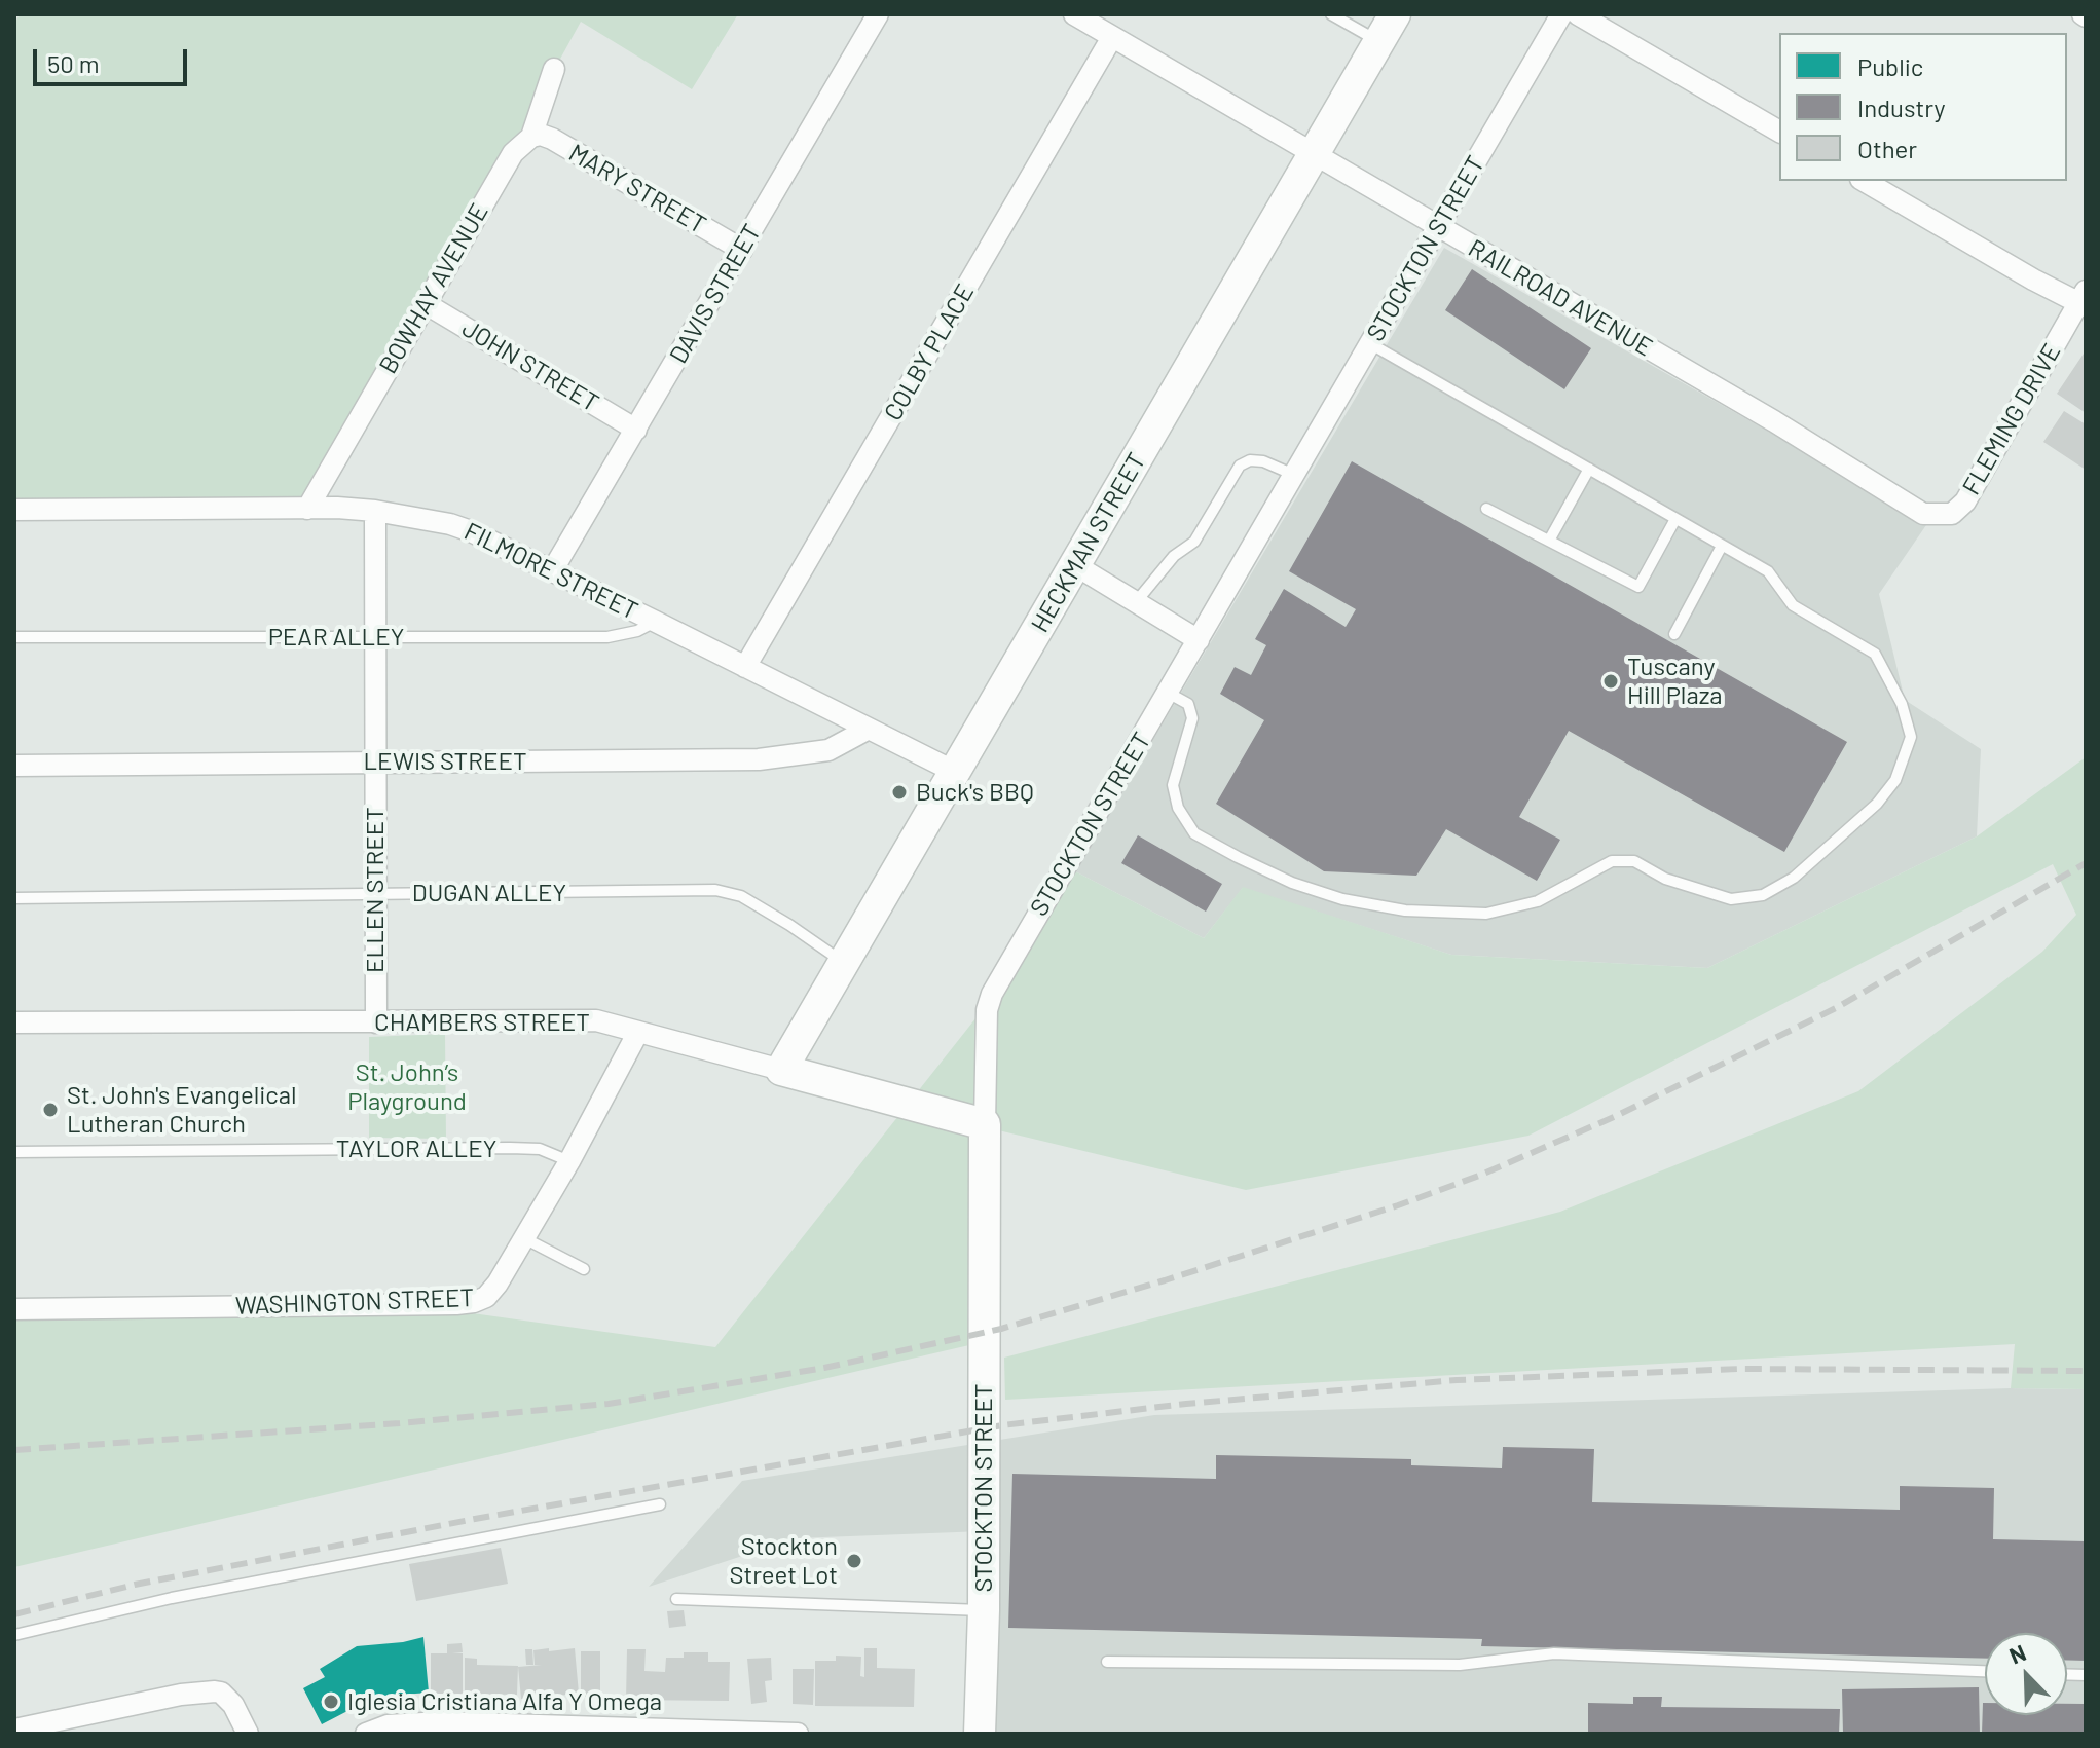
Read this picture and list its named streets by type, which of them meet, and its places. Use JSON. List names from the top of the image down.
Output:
{
  "streets": {
    "street": [
      "MARY STREET",
      "STOCKTON STREET",
      "BOWHAY AVENUE",
      "DAVIS STREET",
      "RAILROAD AVENUE",
      "COLBY PLACE",
      "JOHN STREET",
      "FLEMING DRIVE",
      "HECKMAN STREET",
      "FILMORE STREET",
      "LEWIS STREET",
      "ELLEN STREET",
      "CHAMBERS STREET",
      "WASHINGTON STREET"
    ],
    "lane": ["PEAR ALLEY", "DUGAN ALLEY", "TAYLOR ALLEY"]
  },
  "crossings": [
    ["MARY STREET", "BOWHAY AVENUE"],
    ["MARY STREET", "DAVIS STREET"],
    ["STOCKTON STREET", "RAILROAD AVENUE"],
    ["STOCKTON STREET", "CHAMBERS STREET"],
    ["BOWHAY AVENUE", "JOHN STREET"],
    ["BOWHAY AVENUE", "FILMORE STREET"],
    ["DAVIS STREET", "JOHN STREET"],
    ["DAVIS STREET", "FILMORE STREET"],
    ["RAILROAD AVENUE", "COLBY PLACE"],
    ["RAILROAD AVENUE", "FLEMING DRIVE"],
    ["RAILROAD AVENUE", "HECKMAN STREET"],
    ["COLBY PLACE", "FILMORE STREET"],
    ["HECKMAN STREET", "FILMORE STREET"],
    ["HECKMAN STREET", "DUGAN ALLEY"],
    ["HECKMAN STREET", "CHAMBERS STREET"],
    ["FILMORE STREET", "PEAR ALLEY"],
    ["FILMORE STREET", "LEWIS STREET"],
    ["FILMORE STREET", "ELLEN STREET"],
    ["PEAR ALLEY", "ELLEN STREET"],
    ["LEWIS STREET", "ELLEN STREET"],
    ["ELLEN STREET", "DUGAN ALLEY"],
    ["ELLEN STREET", "CHAMBERS STREET"],
    ["CHAMBERS STREET", "WASHINGTON STREET"],
    ["TAYLOR ALLEY", "WASHINGTON STREET"]
  ],
  "parks": ["St. John’s Playground"],
  "places": [
    "Tuscany Hill Plaza",
    "Buck's BBQ",
    "St. John's Evangelical Lutheran Church",
    "Stockton Street Lot",
    "Iglesia Cristiana Alfa Y Omega"
  ],
  "legend": ["Public", "Industry", "Other"],
  "scale_bar": "50 m",
  "north": "top left"
}
